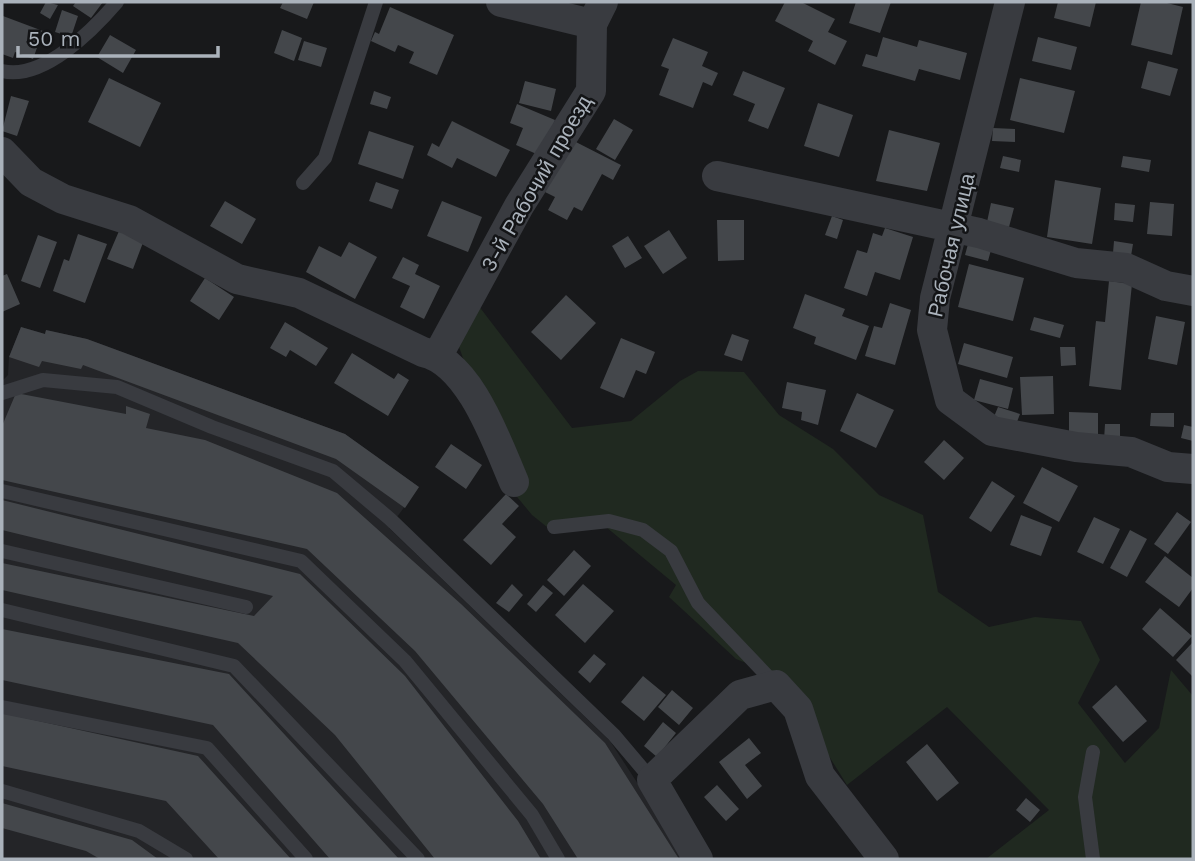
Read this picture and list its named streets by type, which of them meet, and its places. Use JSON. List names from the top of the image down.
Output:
{
  "streets": {
    "street": ["3-й Рабочий проезд", "Рабочая улица"]
  },
  "scale_bar": "50 m"
}
